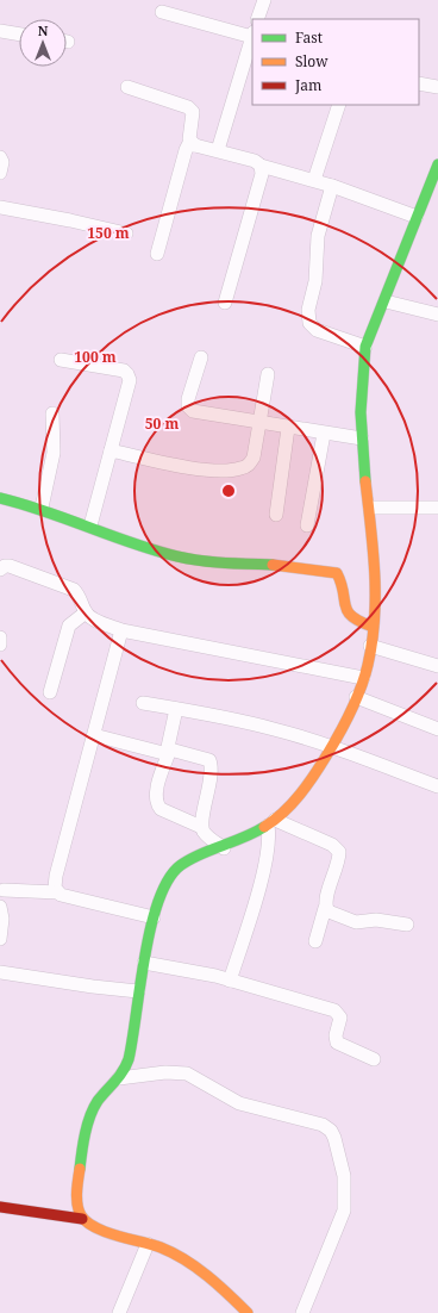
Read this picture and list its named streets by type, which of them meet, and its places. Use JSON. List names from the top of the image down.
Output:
{
  "legend": ["Fast", "Slow", "Jam"],
  "north": "top",
  "rings": ["150 m", "100 m", "50 m"]
}
